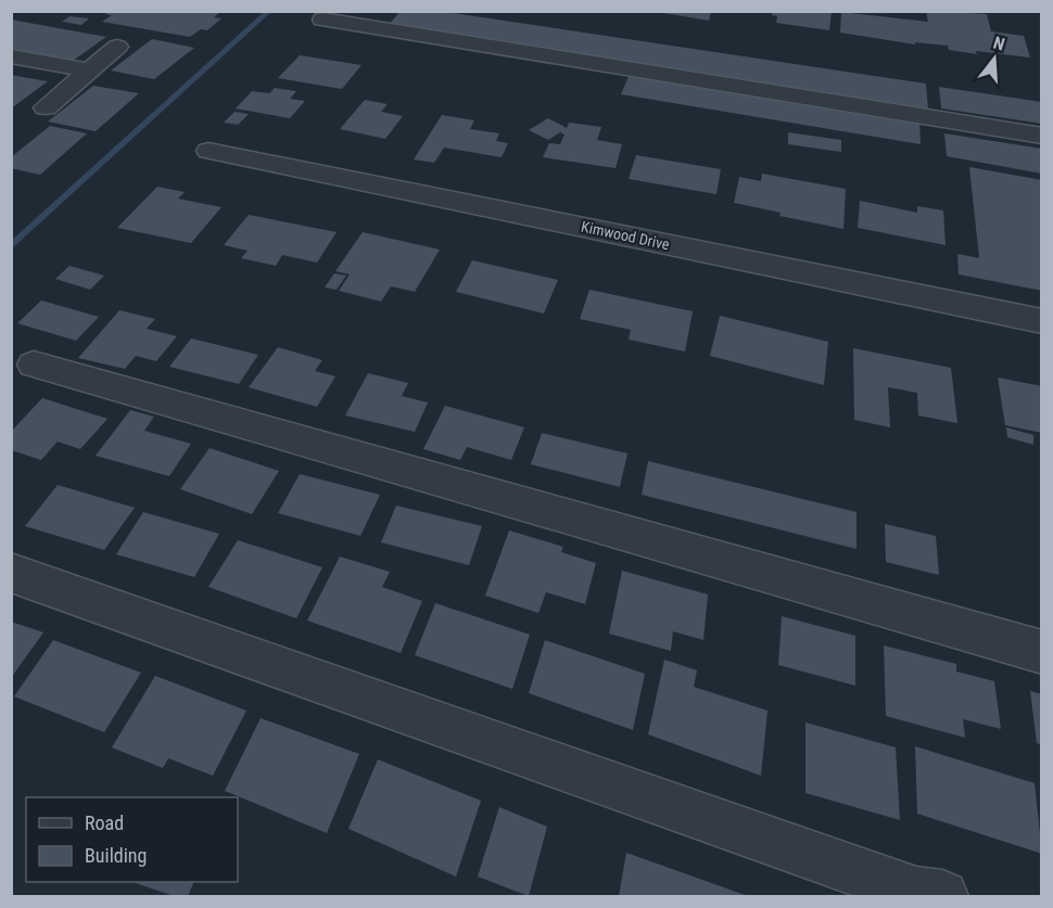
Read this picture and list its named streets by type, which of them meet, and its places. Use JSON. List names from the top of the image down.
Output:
{
  "streets": {
    "street": ["Kimwood Drive"]
  },
  "legend": ["Road", "Building"],
  "north": "top"
}
